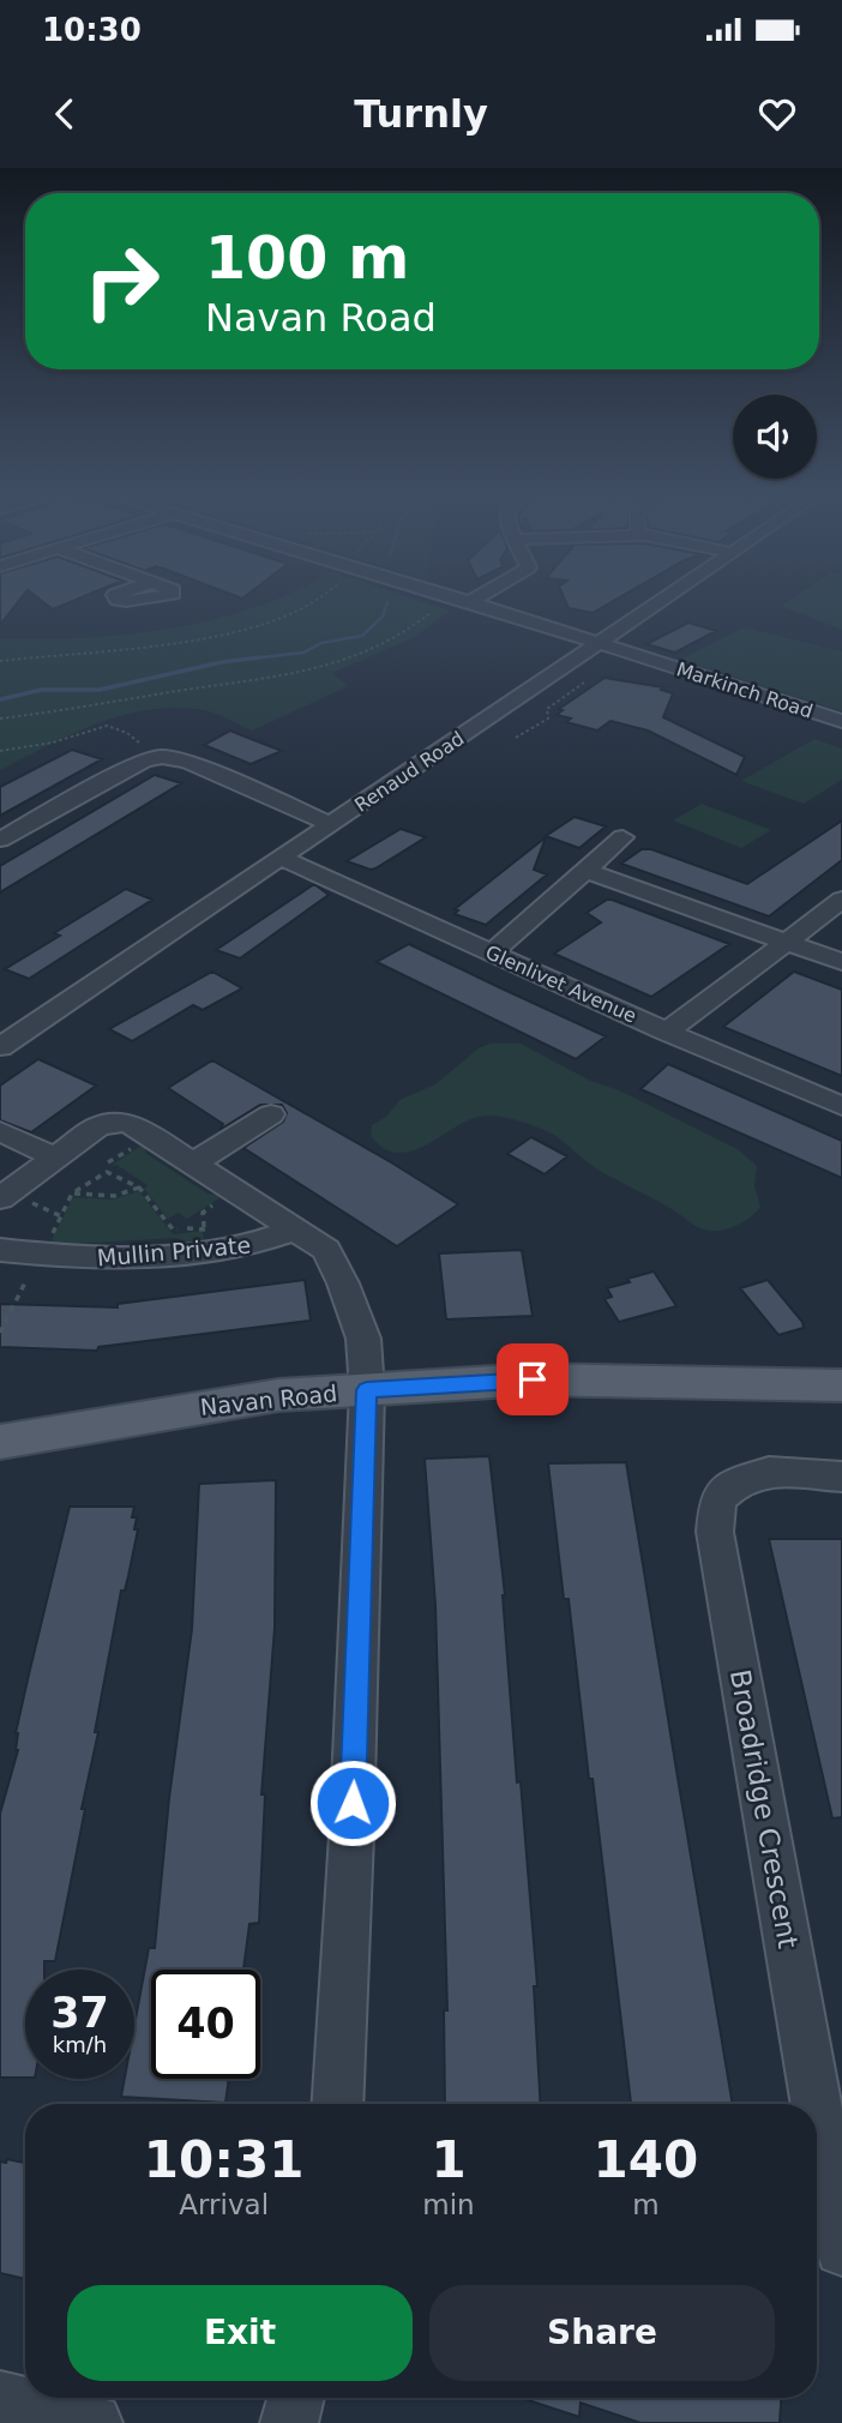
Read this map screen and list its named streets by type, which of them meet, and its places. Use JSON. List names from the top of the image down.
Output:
{
  "streets": {
    "main road": ["Navan Road"],
    "street": [
      "Markinch Road",
      "Renaud Road",
      "Glenlivet Avenue",
      "Mullin Private",
      "Broadridge Crescent"
    ]
  },
  "crossings": [
    ["Markinch Road", "Renaud Road"],
    ["Renaud Road", "Glenlivet Avenue"]
  ],
  "page": {
    "status": "10:30",
    "header": "Turnly",
    "turn": ["100 m", "Navan Road"],
    "speed": "37 km/h",
    "limit": "40",
    "eta": [
      "10:31",
      "Arrival",
      "1",
      "min",
      "140",
      "m"
    ],
    "buttons": ["Exit", "Share"]
  }
}
